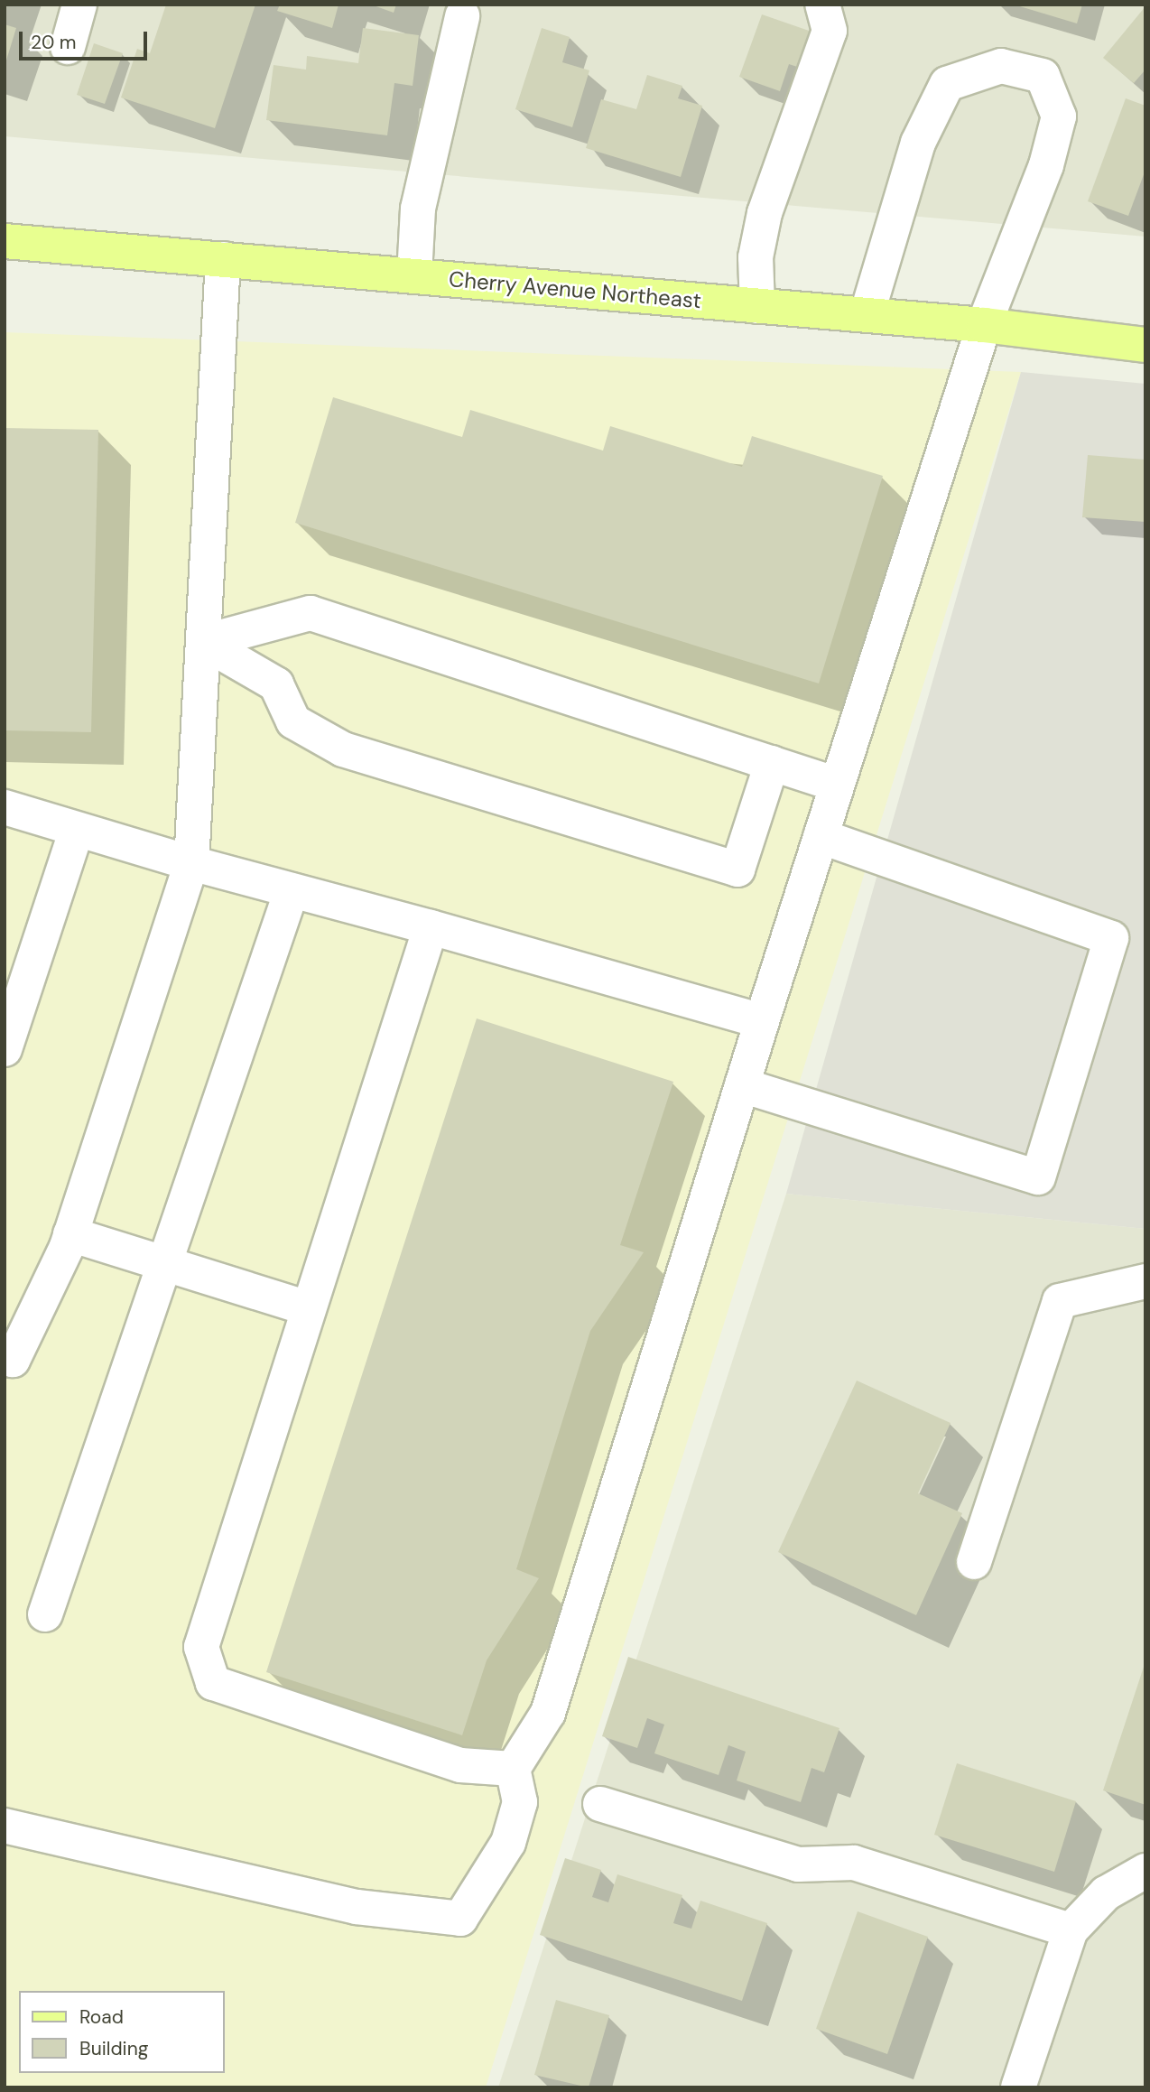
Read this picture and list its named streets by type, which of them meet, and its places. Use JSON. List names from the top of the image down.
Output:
{
  "streets": {
    "main road": ["Cherry Avenue Northeast"]
  },
  "legend": ["Road", "Building"],
  "scale_bar": "20 m"
}
